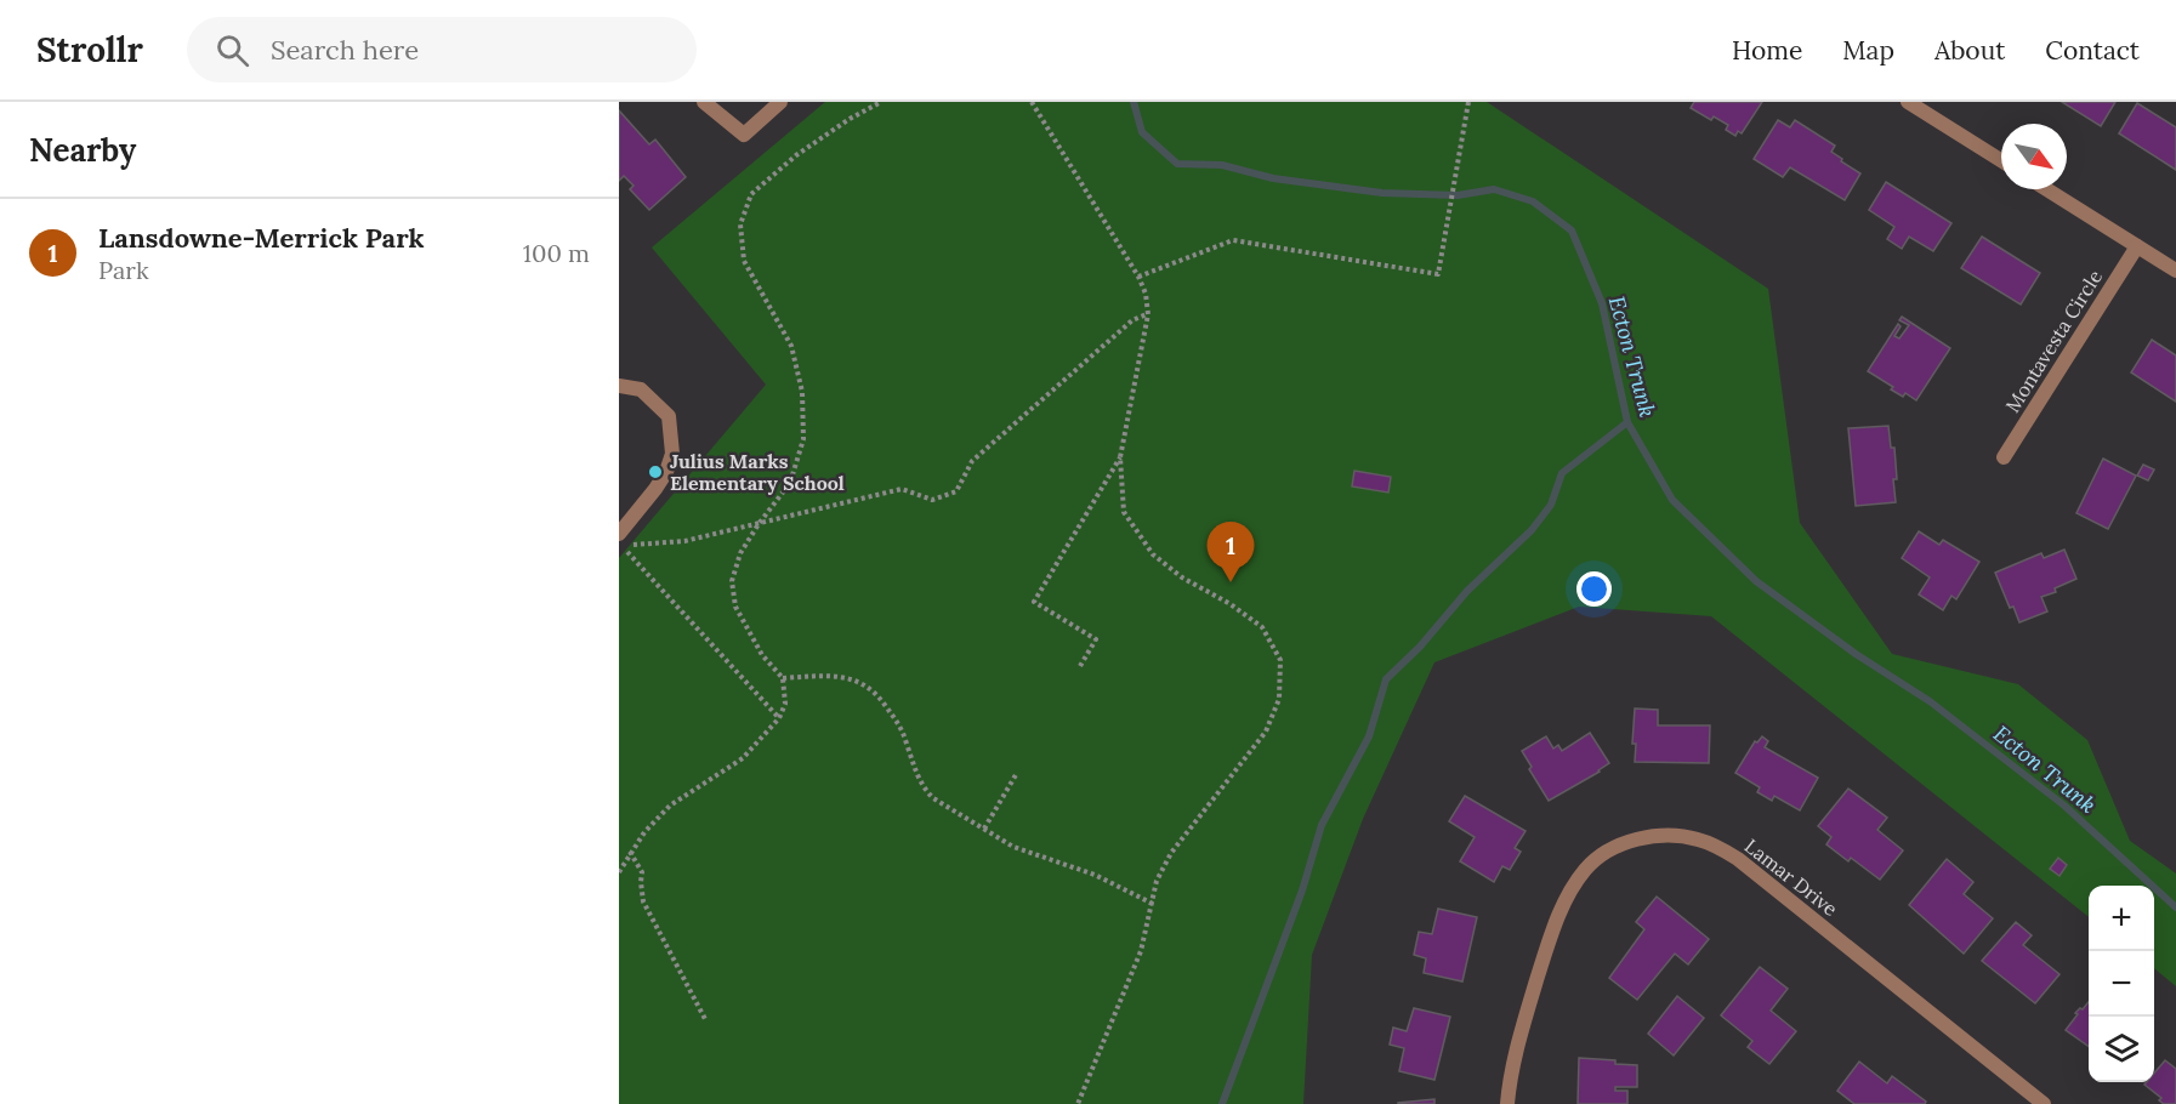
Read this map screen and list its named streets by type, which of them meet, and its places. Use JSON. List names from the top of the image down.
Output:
{
  "streets": {
    "street": ["Montavesta Circle", "Lamar Drive"]
  },
  "water": ["Ecton Trunk"],
  "places": ["Julius Marks Elementary School"],
  "north": "bottom right",
  "page": {
    "header": "Strollr",
    "search": "Search here",
    "nav": [
      "Home",
      "Map",
      "About",
      "Contact"
    ],
    "heading": "Nearby",
    "list": [
      {
        "mark": "1",
        "name": "Lansdowne-Merrick Park",
        "note": "Park",
        "value": "100 m"
      }
    ],
    "pins": "1",
    "map_buttons": ["+", "−"]
  }
}
